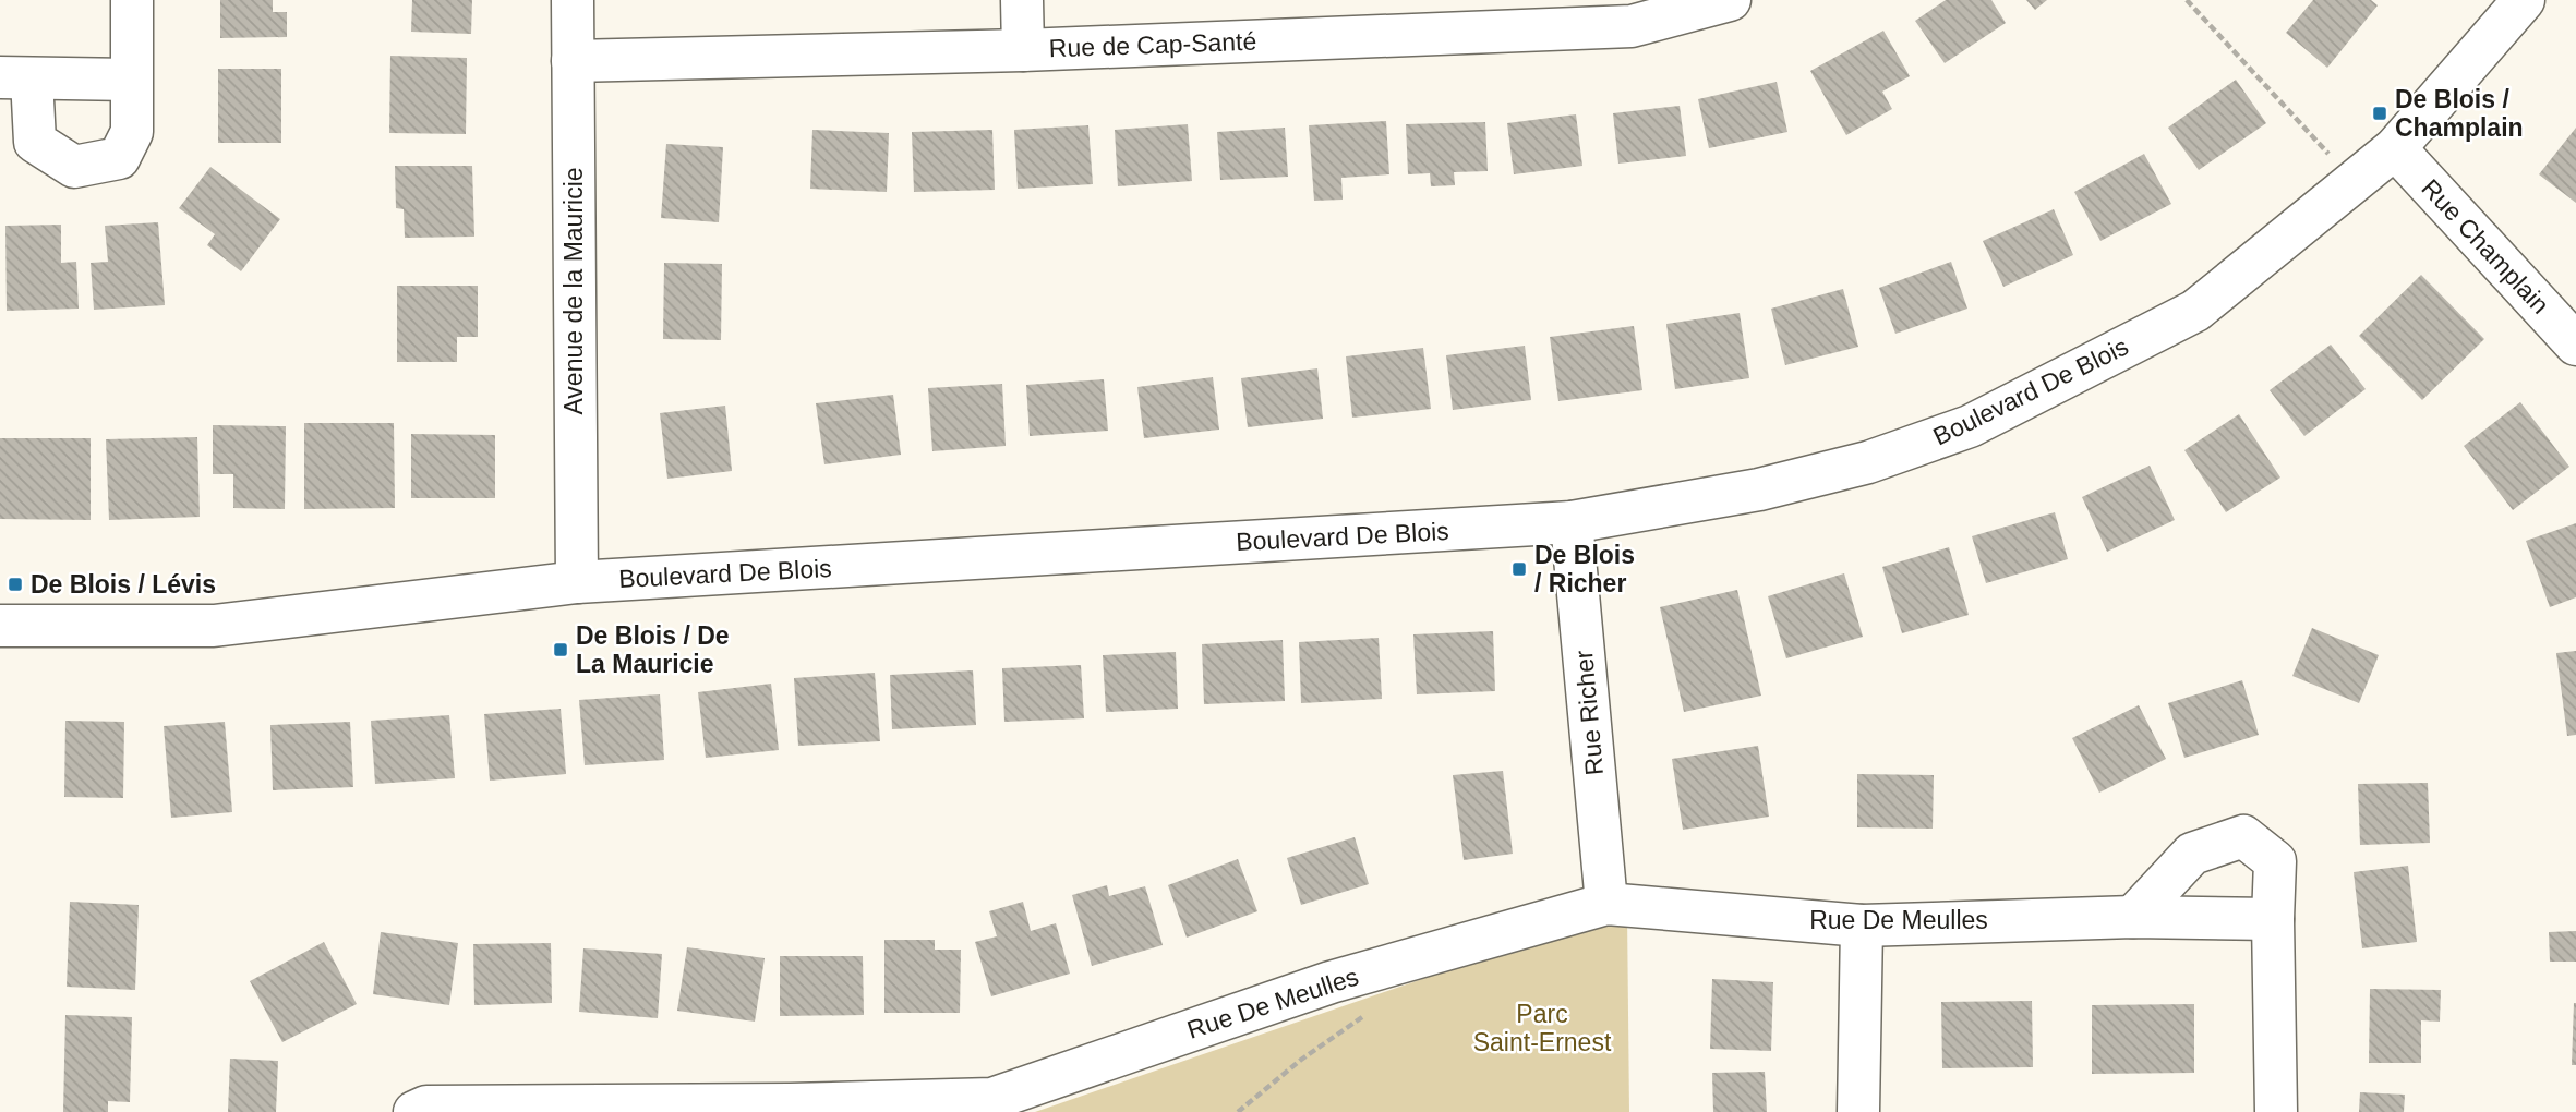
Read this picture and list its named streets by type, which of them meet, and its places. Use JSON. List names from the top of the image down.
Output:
{
  "streets": {
    "street": [
      "Rue de Cap-Santé",
      "Rue Champlain",
      "Avenue de la Mauricie",
      "Boulevard De Blois",
      "Rue Richer",
      "Rue De Meulles"
    ]
  },
  "crossings": [
    ["Rue de Cap-Santé", "Avenue de la Mauricie"],
    ["Rue Champlain", "Boulevard De Blois"],
    ["Avenue de la Mauricie", "Boulevard De Blois"],
    ["Boulevard De Blois", "Rue Richer"],
    ["Rue Richer", "Rue De Meulles"]
  ],
  "parks": ["Parc Saint-Ernest"],
  "places": {
    "transit": [
      "De Blois / Champlain",
      "De Blois / Richer",
      "De Blois / Lévis",
      "De Blois / De La Mauricie"
    ]
  }
}
